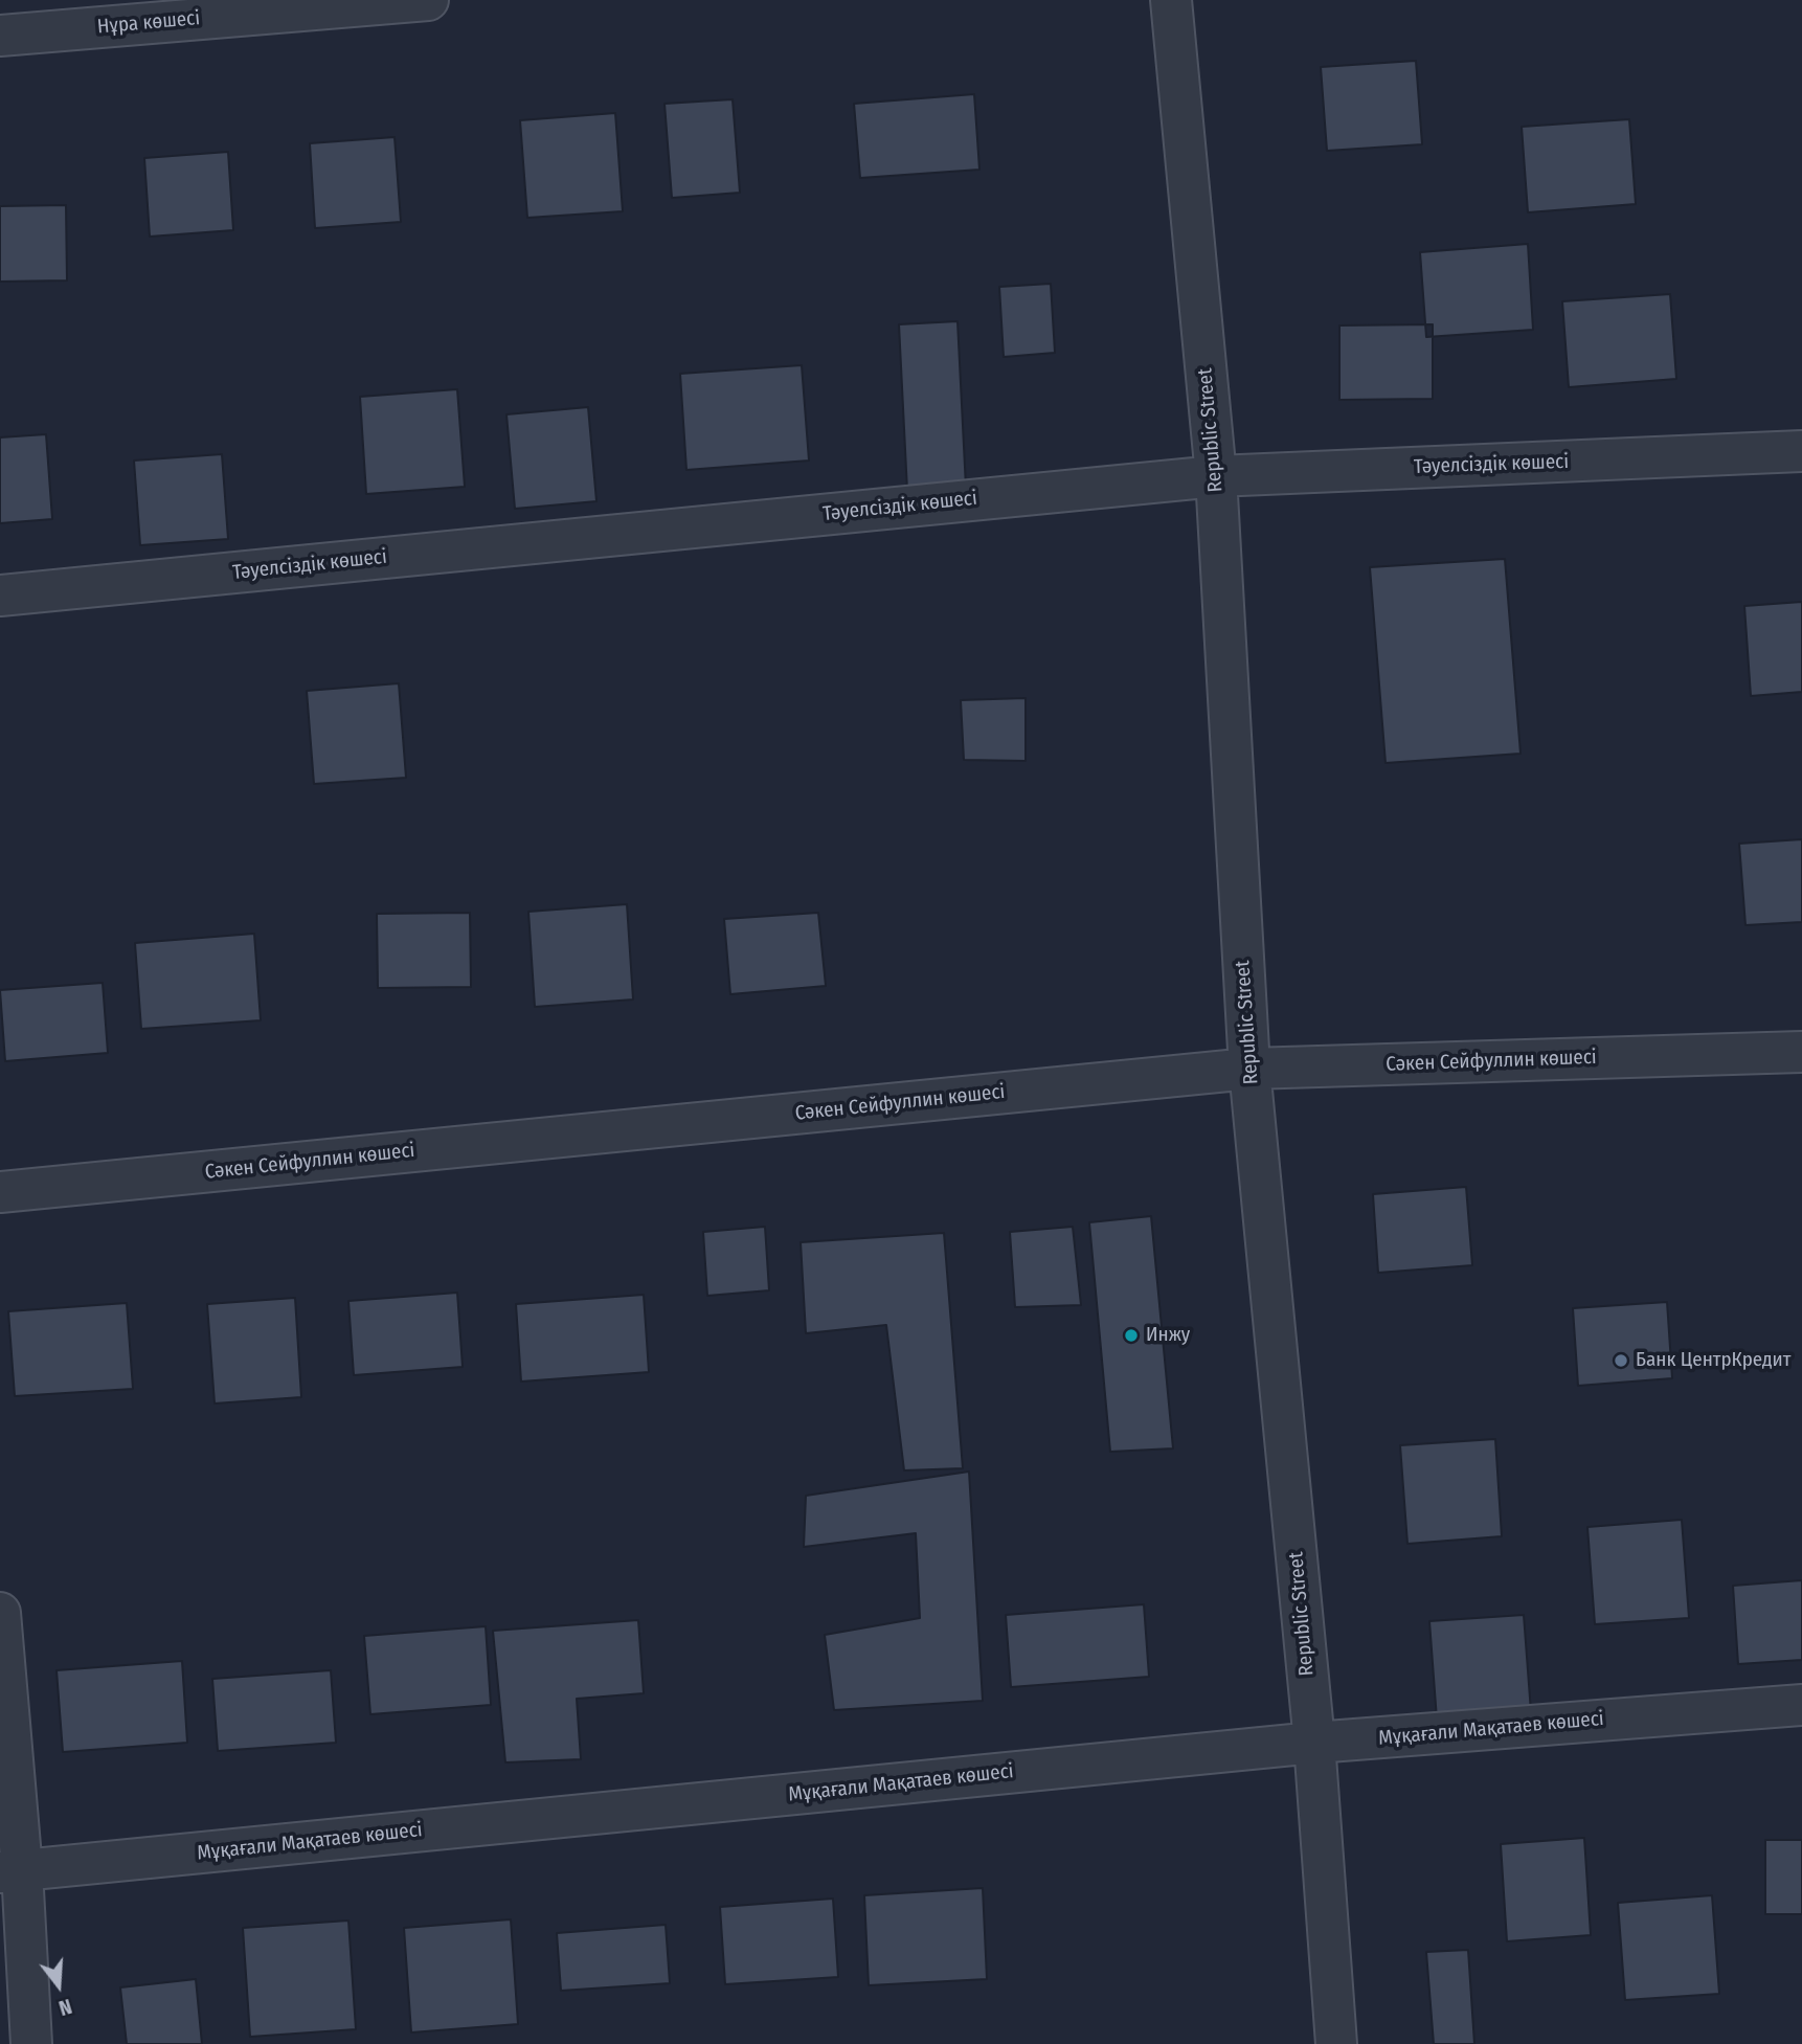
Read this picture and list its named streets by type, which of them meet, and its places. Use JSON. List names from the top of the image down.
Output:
{
  "streets": {
    "street": [
      "Нұра көшесі",
      "Republic Street",
      "Тәуелсіздік көшесі",
      "Сәкен Сейфуллин көшесі",
      "Мұқағали Мақатаев көшесі"
    ]
  },
  "crossings": [
    ["Republic Street", "Тәуелсіздік көшесі"],
    ["Republic Street", "Сәкен Сейфуллин көшесі"],
    ["Republic Street", "Мұқағали Мақатаев көшесі"]
  ],
  "places": ["Инжу", "Банк ЦентрКредит"],
  "north": "bottom"
}
